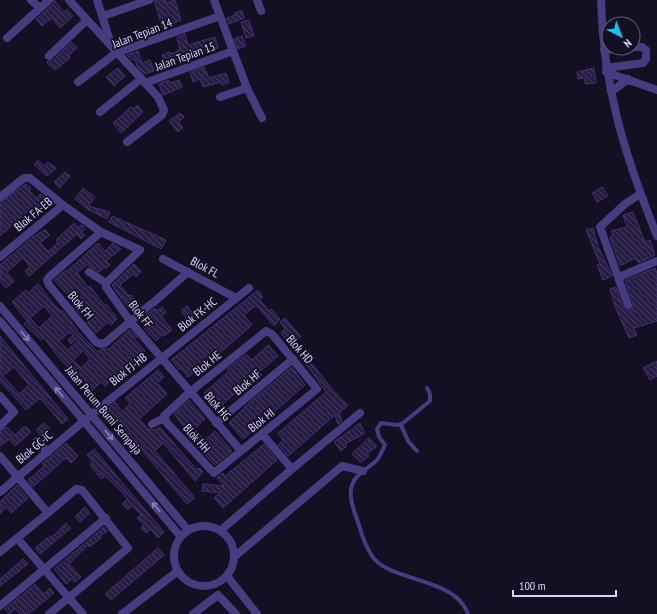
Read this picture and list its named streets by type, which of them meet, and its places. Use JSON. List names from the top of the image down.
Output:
{
  "streets": {
    "street": [
      "Jalan Tepian 14",
      "Jalan Tepian 15",
      "Blok FA-EB",
      "Blok FL",
      "Blok FH",
      "Blok FF",
      "Blok FK-HC",
      "Blok HD",
      "Blok HE",
      "Blok FJ-HB",
      "Blok HF",
      "Blok HG",
      "Jalan Perum Bumi Sempaja",
      "Blok HI",
      "Blok HH",
      "Blok GC-iC"
    ]
  },
  "crossings": [
    ["Blok FL", "Blok FK-HC"],
    ["Blok FH", "Blok FF"],
    ["Blok FF", "Blok FK-HC"],
    ["Blok FF", "Blok FJ-HB"],
    ["Blok FF", "Blok HG"],
    ["Blok FK-HC", "Blok FJ-HB"],
    ["Blok FK-HC", "Blok HG"],
    ["Blok HD", "Blok HE"],
    ["Blok HD", "Blok HF"],
    ["Blok HD", "Blok HI"],
    ["Blok HE", "Blok HG"],
    ["Blok HE", "Blok HH"],
    ["Blok FJ-HB", "Blok HG"],
    ["Blok FJ-HB", "Jalan Perum Bumi Sempaja"],
    ["Blok FJ-HB", "Blok GC-iC"],
    ["Blok HF", "Blok HG"],
    ["Blok HG", "Blok HI"],
    ["Jalan Perum Bumi Sempaja", "Blok GC-iC"],
    ["Blok HI", "Blok HH"]
  ],
  "scale_bar": "100 m",
  "north": "bottom right"
}
